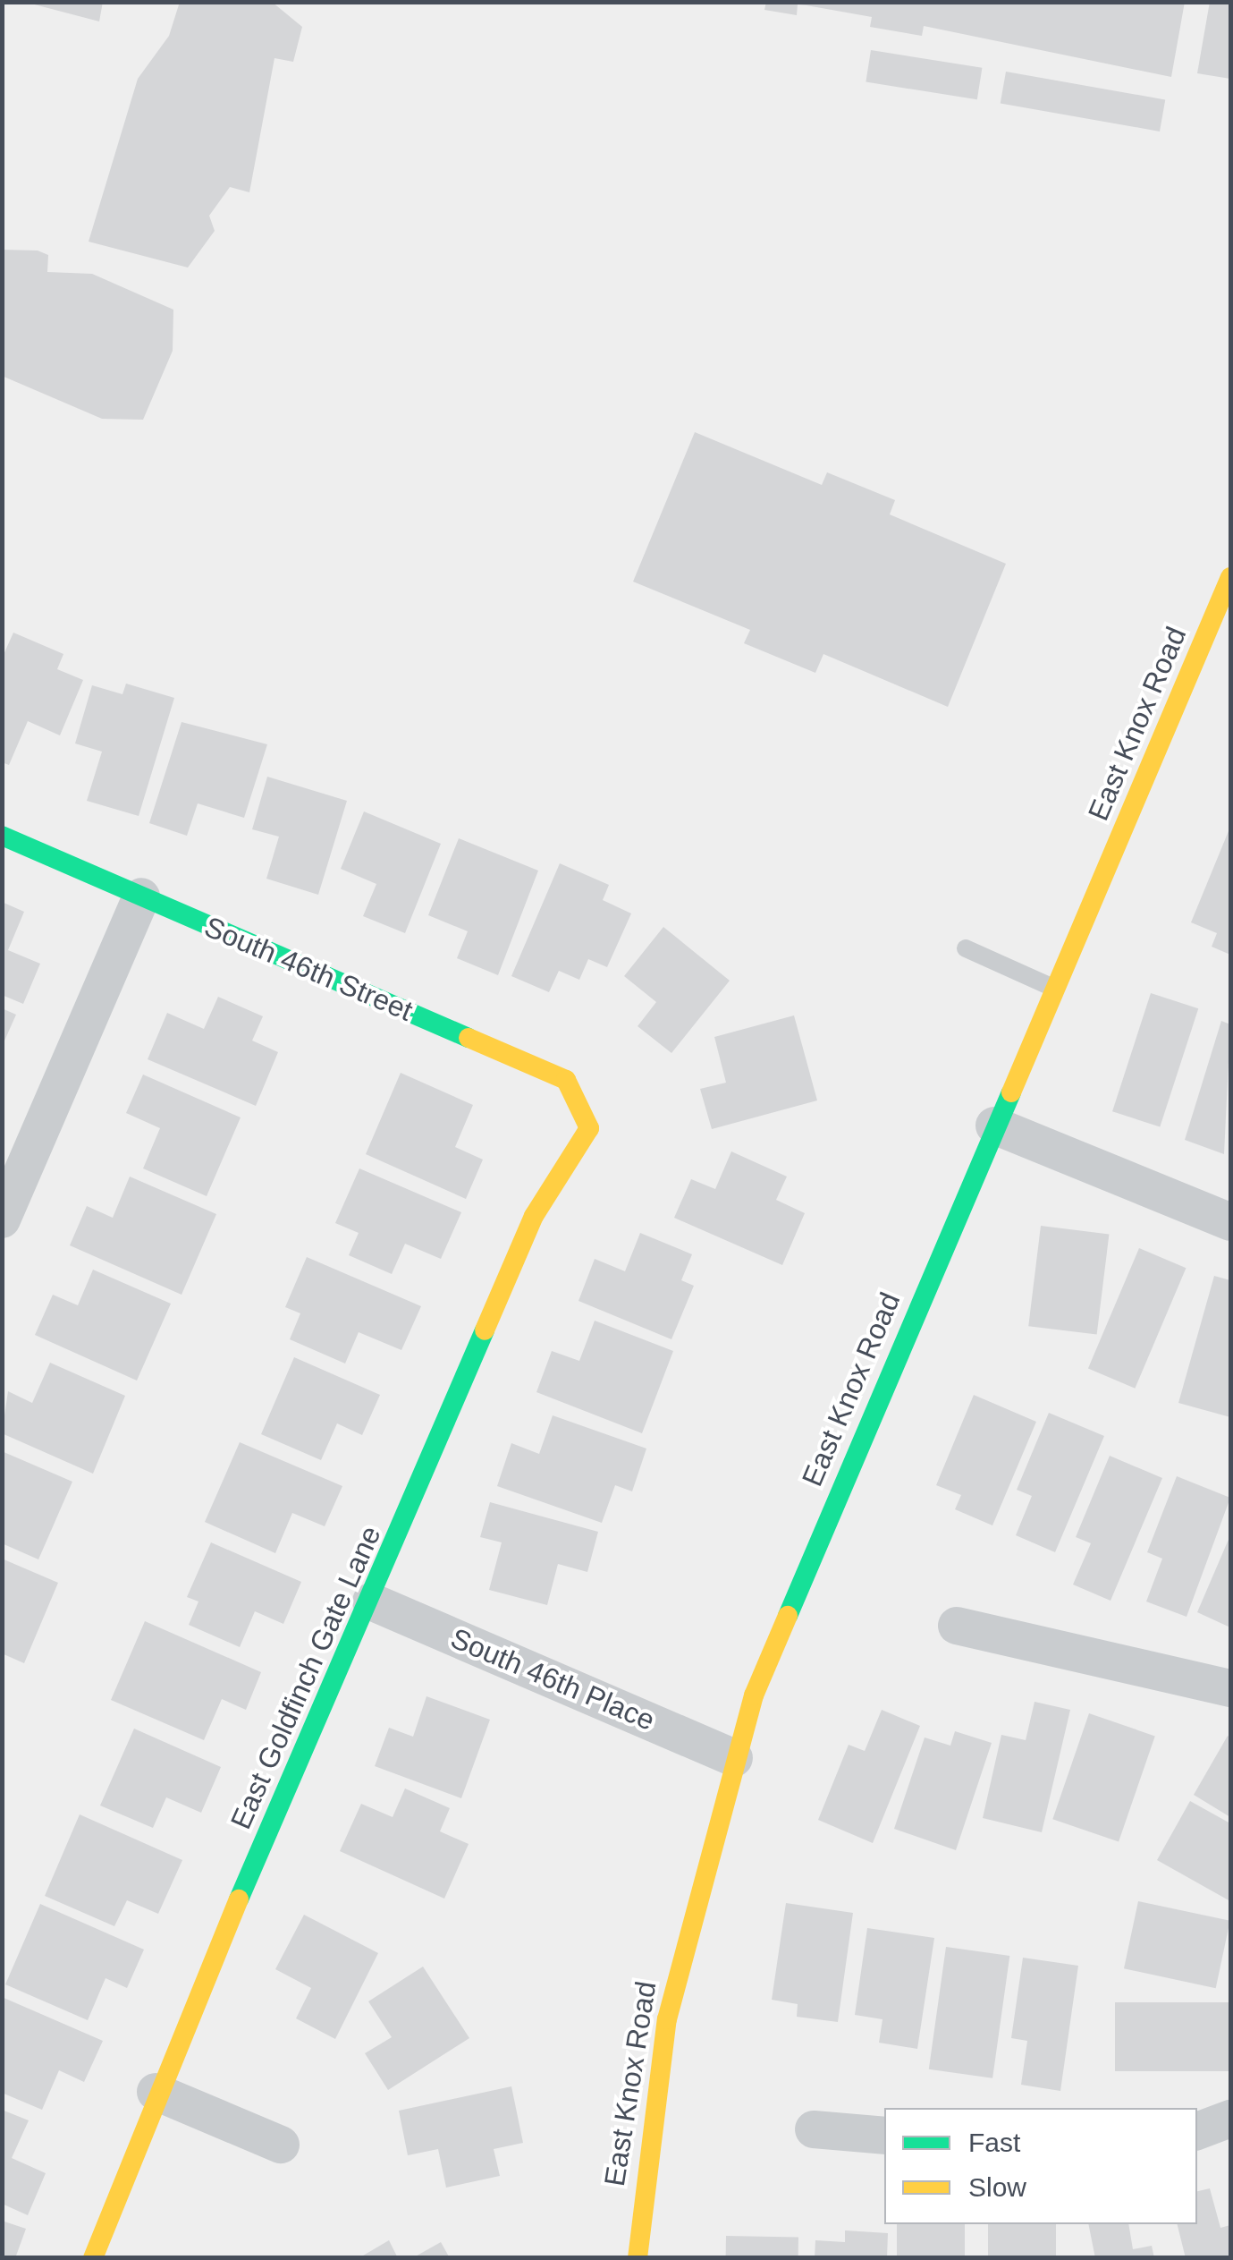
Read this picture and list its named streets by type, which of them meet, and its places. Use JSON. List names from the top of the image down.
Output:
{
  "streets": {
    "street": [
      "East Knox Road",
      "South 46th Street",
      "East Goldfinch Gate Lane",
      "South 46th Place"
    ]
  },
  "crossings": [
    ["East Knox Road", "South 46th Place"],
    ["South 46th Street", "East Goldfinch Gate Lane"],
    ["East Goldfinch Gate Lane", "South 46th Place"]
  ],
  "legend": ["Fast", "Slow"]
}
